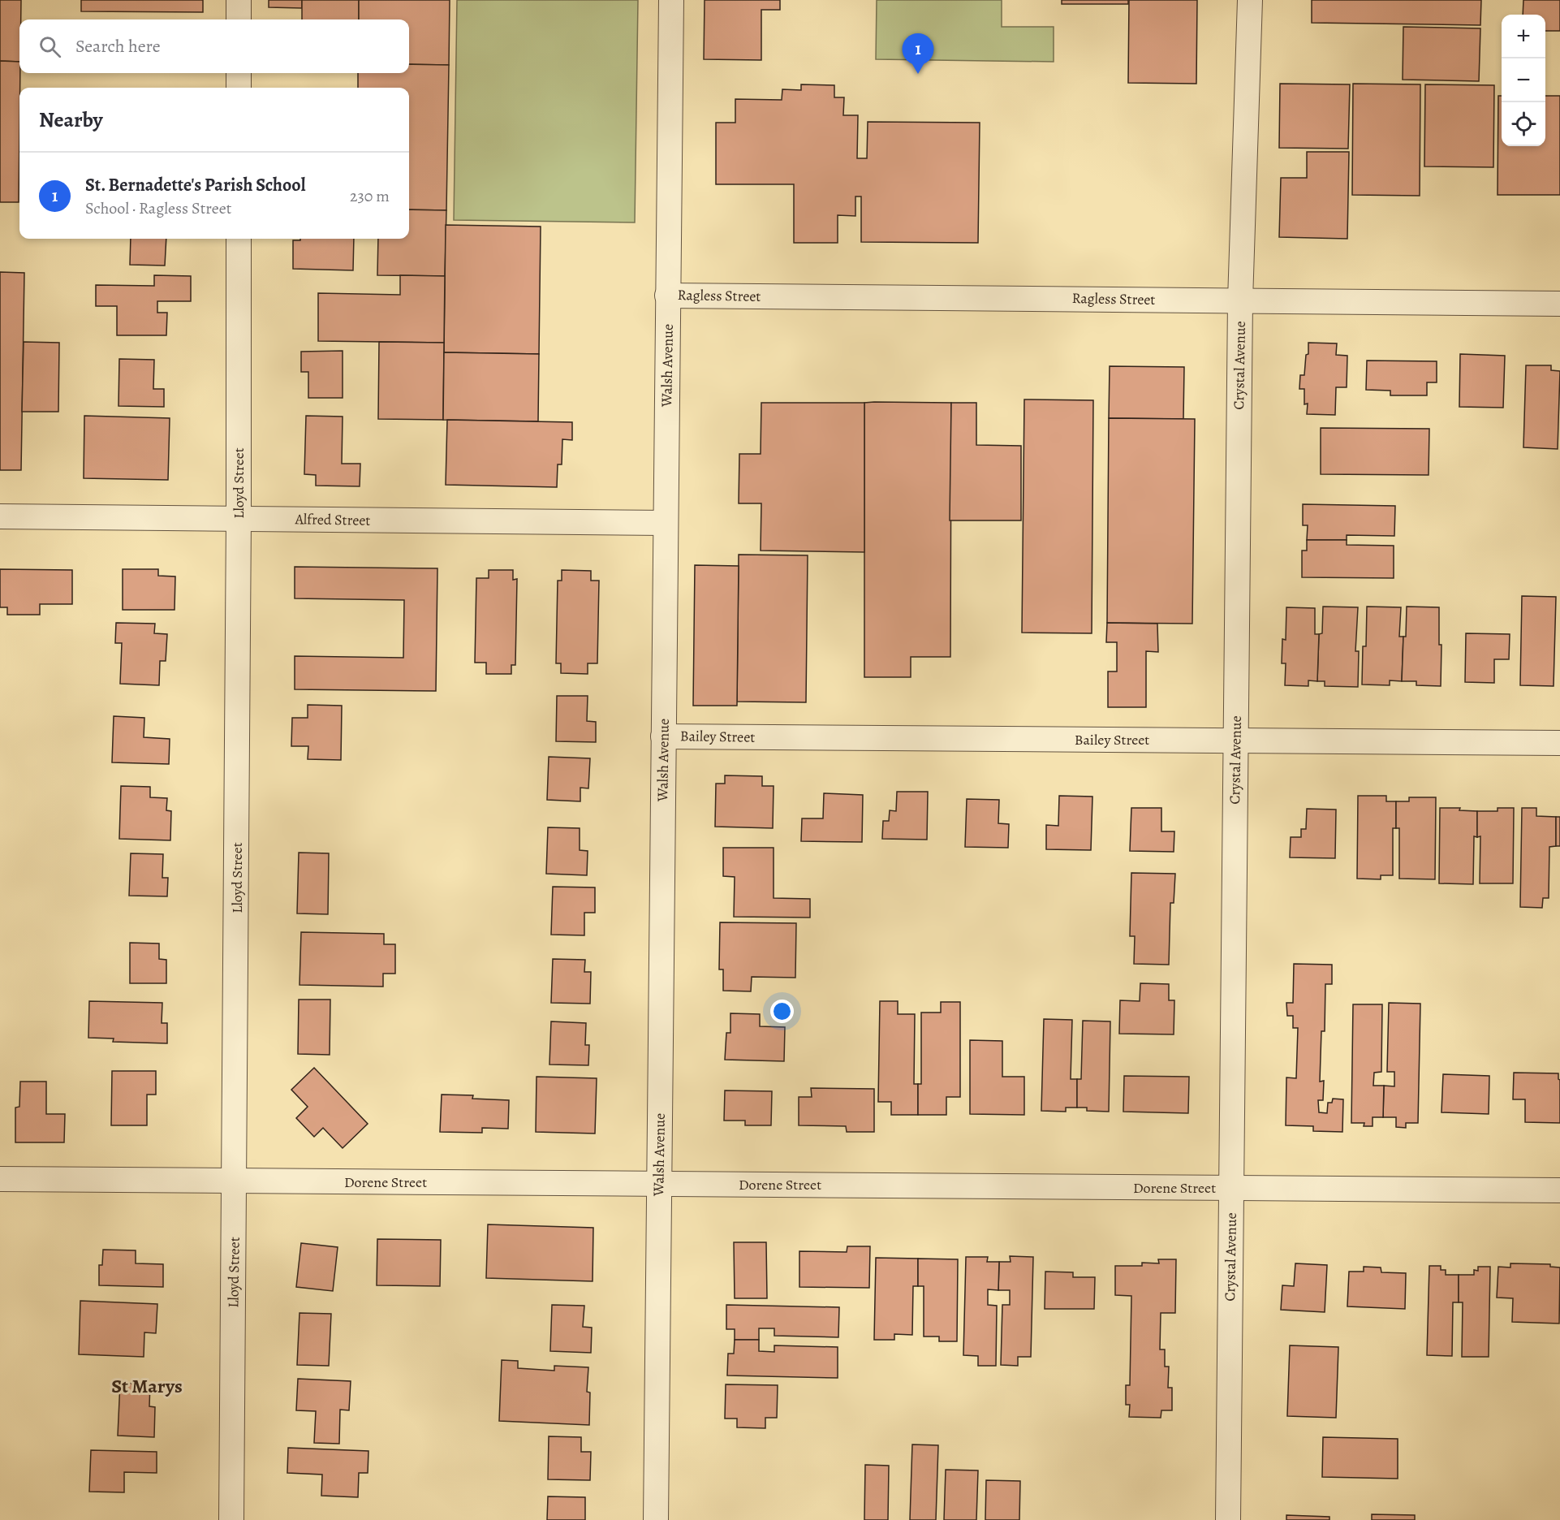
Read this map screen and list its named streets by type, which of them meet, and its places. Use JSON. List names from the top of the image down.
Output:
{
  "streets": {
    "street": [
      "Ragless Street",
      "Walsh Avenue",
      "Crystal Avenue",
      "Lloyd Street",
      "Alfred Street",
      "Bailey Street",
      "Dorene Street"
    ]
  },
  "crossings": [
    ["Ragless Street", "Walsh Avenue"],
    ["Ragless Street", "Crystal Avenue"],
    ["Walsh Avenue", "Alfred Street"],
    ["Walsh Avenue", "Bailey Street"],
    ["Walsh Avenue", "Dorene Street"],
    ["Crystal Avenue", "Bailey Street"],
    ["Crystal Avenue", "Dorene Street"],
    ["Lloyd Street", "Alfred Street"],
    ["Lloyd Street", "Dorene Street"]
  ],
  "districts": ["St Marys"],
  "page": {
    "map_buttons": ["+", "−"],
    "search": "Search here",
    "pins": "1",
    "heading": "Nearby",
    "list": [
      {
        "mark": "1",
        "name": "St. Bernadette's Parish School",
        "note": "School · Ragless Street",
        "value": "230 m"
      }
    ]
  }
}
